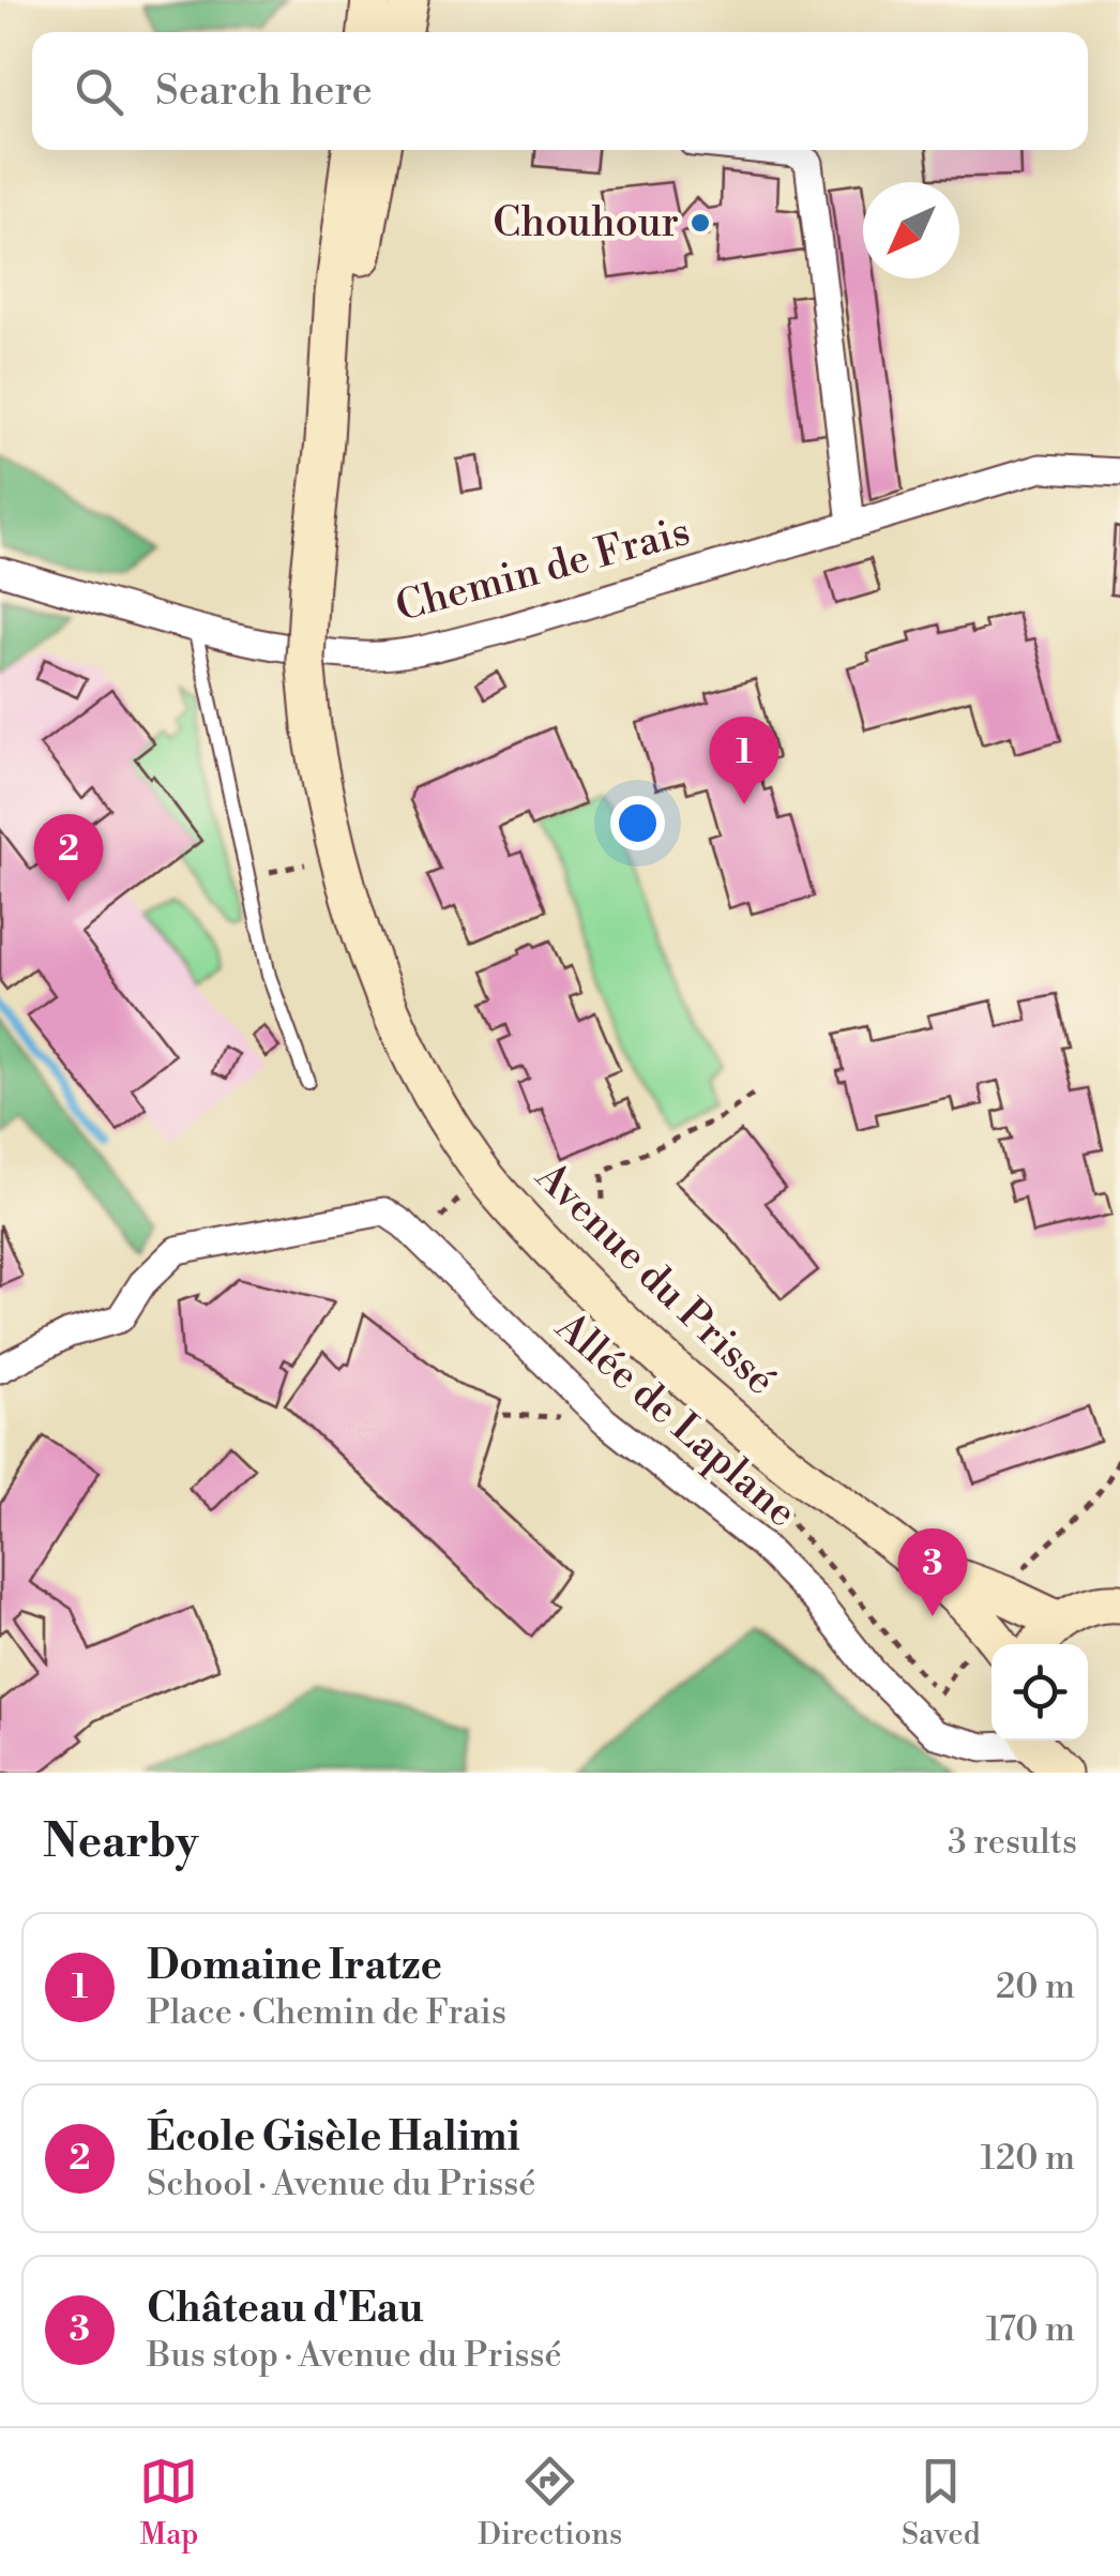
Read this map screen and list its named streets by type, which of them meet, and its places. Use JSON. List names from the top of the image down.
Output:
{
  "streets": {
    "main road": ["Avenue du Prissé"],
    "street": ["Chemin de Frais", "Allée de Laplane"]
  },
  "places": ["Chouhour"],
  "north": "bottom left",
  "page": {
    "search": "Search here",
    "pins": ["1", "2", "3"],
    "heading": ["Nearby", "3 results"],
    "list": [
      {
        "mark": "1",
        "name": "Domaine Iratze",
        "note": "Place · Chemin de Frais",
        "value": "20 m"
      },
      {
        "mark": "2",
        "name": "École Gisèle Halimi",
        "note": "School · Avenue du Prissé",
        "value": "120 m"
      },
      {
        "mark": "3",
        "name": "Château d'Eau",
        "note": "Bus stop · Avenue du Prissé",
        "value": "170 m"
      }
    ],
    "nav": ["Map", "Directions", "Saved"]
  }
}
